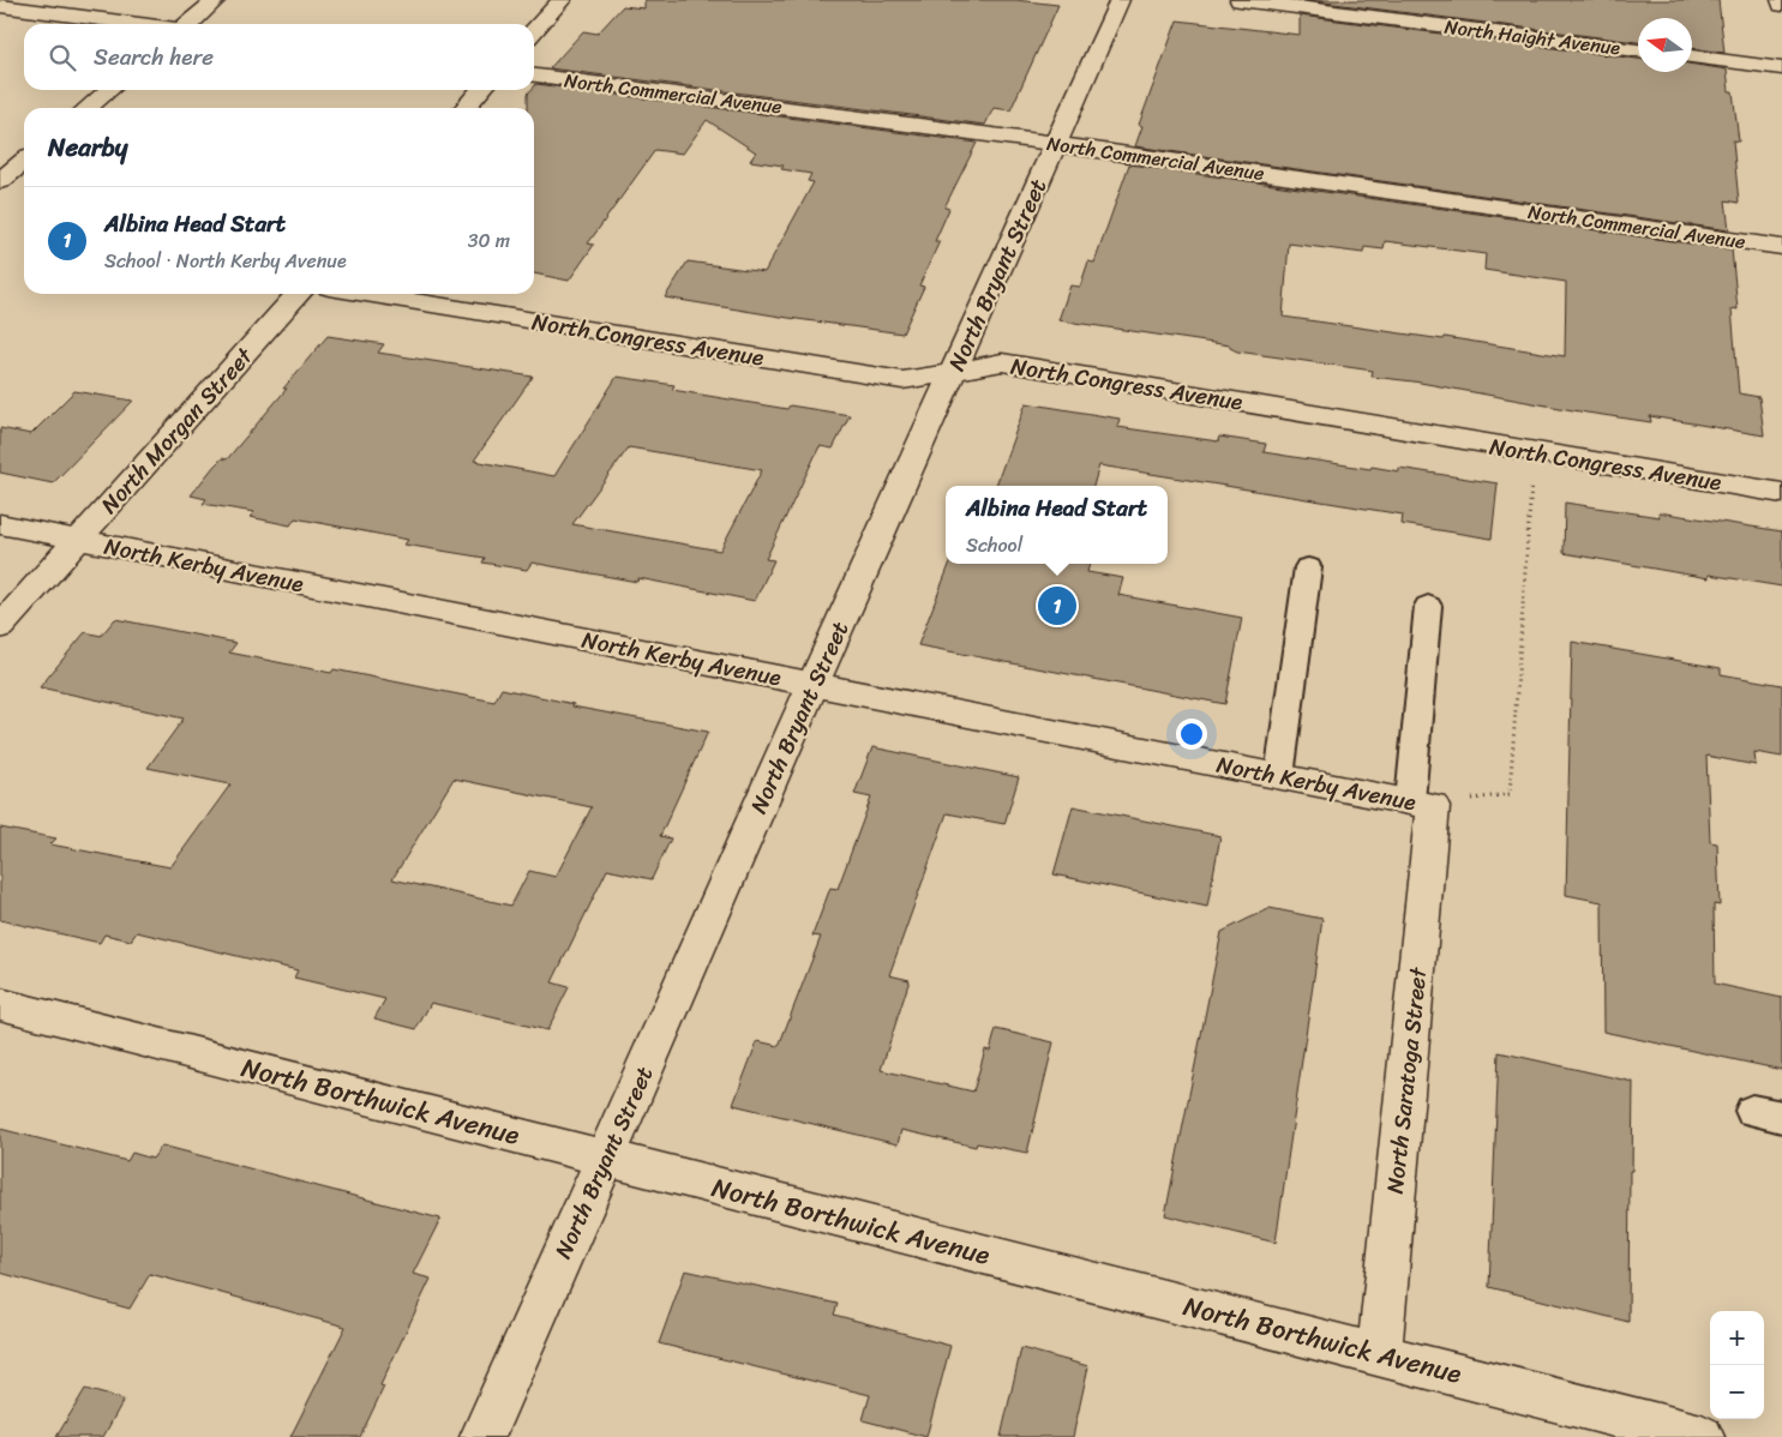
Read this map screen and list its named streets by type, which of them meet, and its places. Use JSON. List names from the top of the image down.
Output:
{
  "streets": {
    "street": [
      "North Haight Avenue",
      "North Commercial Avenue",
      "North Bryant Street",
      "North Congress Avenue",
      "North Morgan Street",
      "North Kerby Avenue",
      "North Saratoga Street",
      "North Borthwick Avenue"
    ]
  },
  "crossings": [
    ["North Commercial Avenue", "North Bryant Street"],
    ["North Bryant Street", "North Congress Avenue"],
    ["North Bryant Street", "North Kerby Avenue"],
    ["North Bryant Street", "North Borthwick Avenue"],
    ["North Morgan Street", "North Kerby Avenue"],
    ["North Kerby Avenue", "North Saratoga Street"],
    ["North Saratoga Street", "North Borthwick Avenue"]
  ],
  "north": "left",
  "page": {
    "search": "Search here",
    "heading": "Nearby",
    "list": [
      {
        "mark": "1",
        "name": "Albina Head Start",
        "note": "School · North Kerby Avenue",
        "value": "30 m"
      }
    ],
    "popup": ["Albina Head Start", "School"],
    "pins": "1",
    "map_buttons": ["+", "−"]
  }
}
